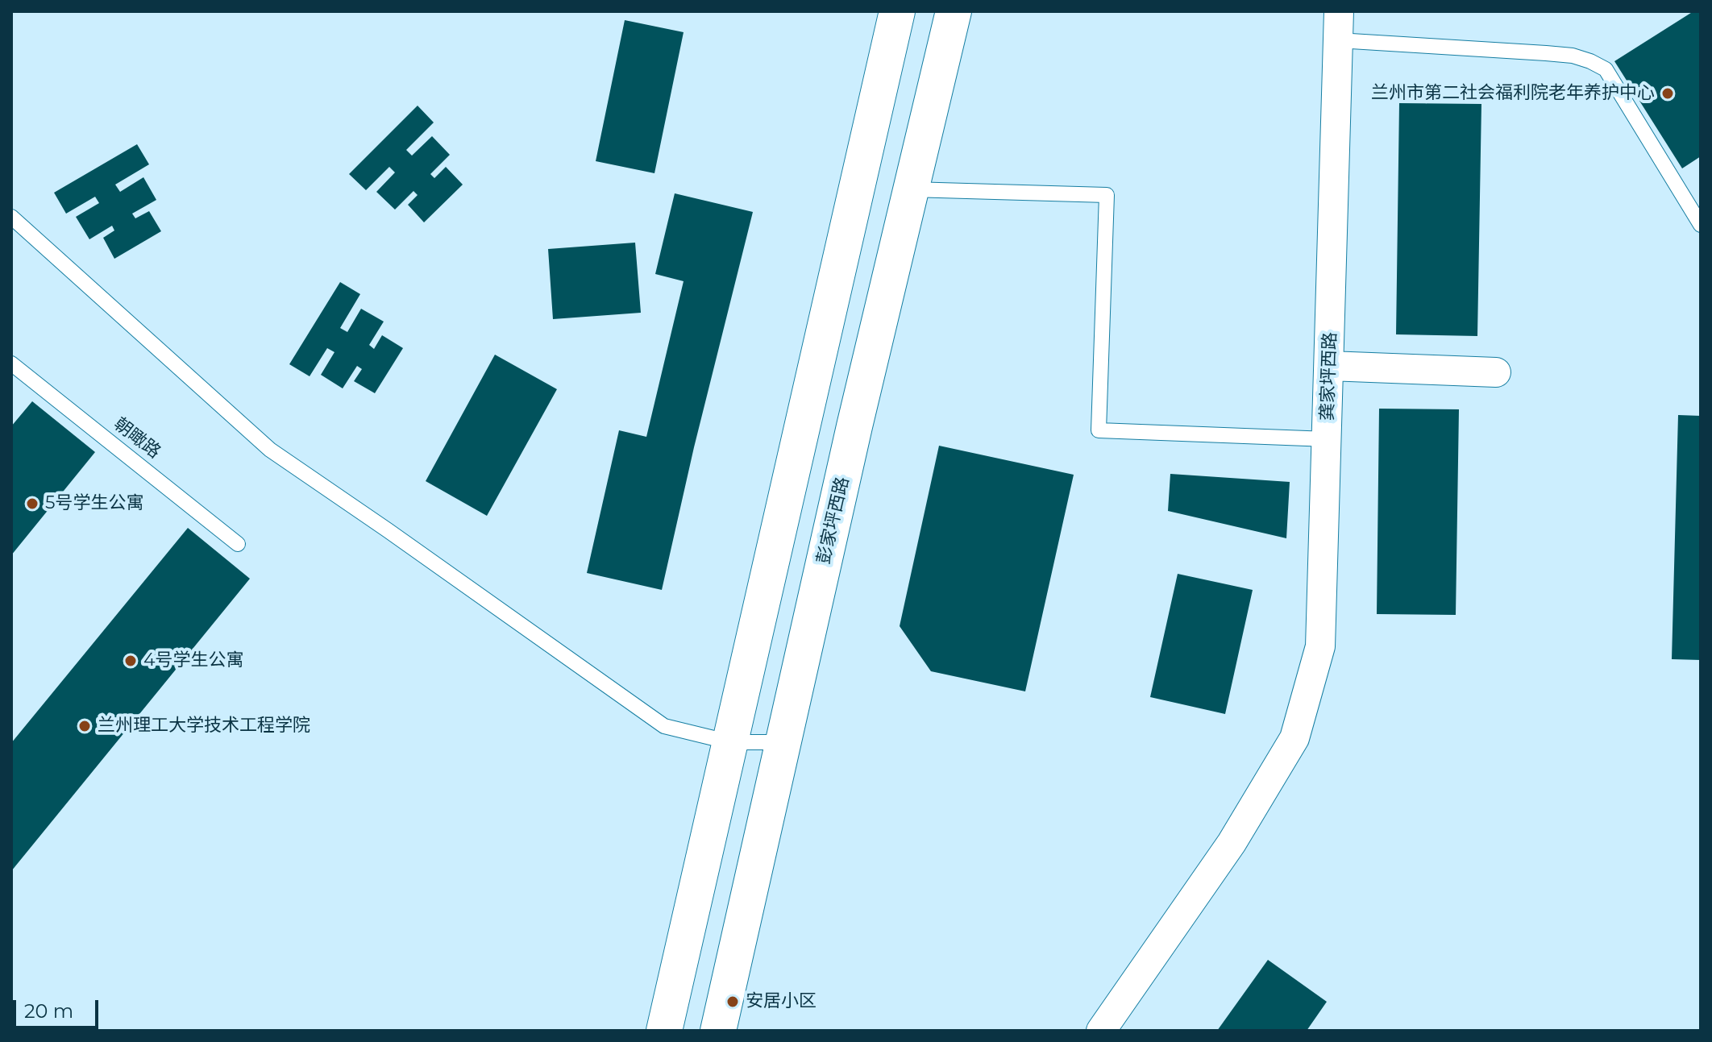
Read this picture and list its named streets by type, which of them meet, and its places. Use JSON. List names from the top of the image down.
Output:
{
  "streets": {
    "main road": ["彭家坪西路"],
    "street": ["龚家坪西路"],
    "lane": ["朝瞰路"]
  },
  "places": [
    "兰州市第二社会福利院老年养护中心",
    "5号学生公寓",
    "4号学生公寓",
    "兰州理工大学技术工程学院",
    "安居小区"
  ],
  "scale_bar": "20 m"
}
